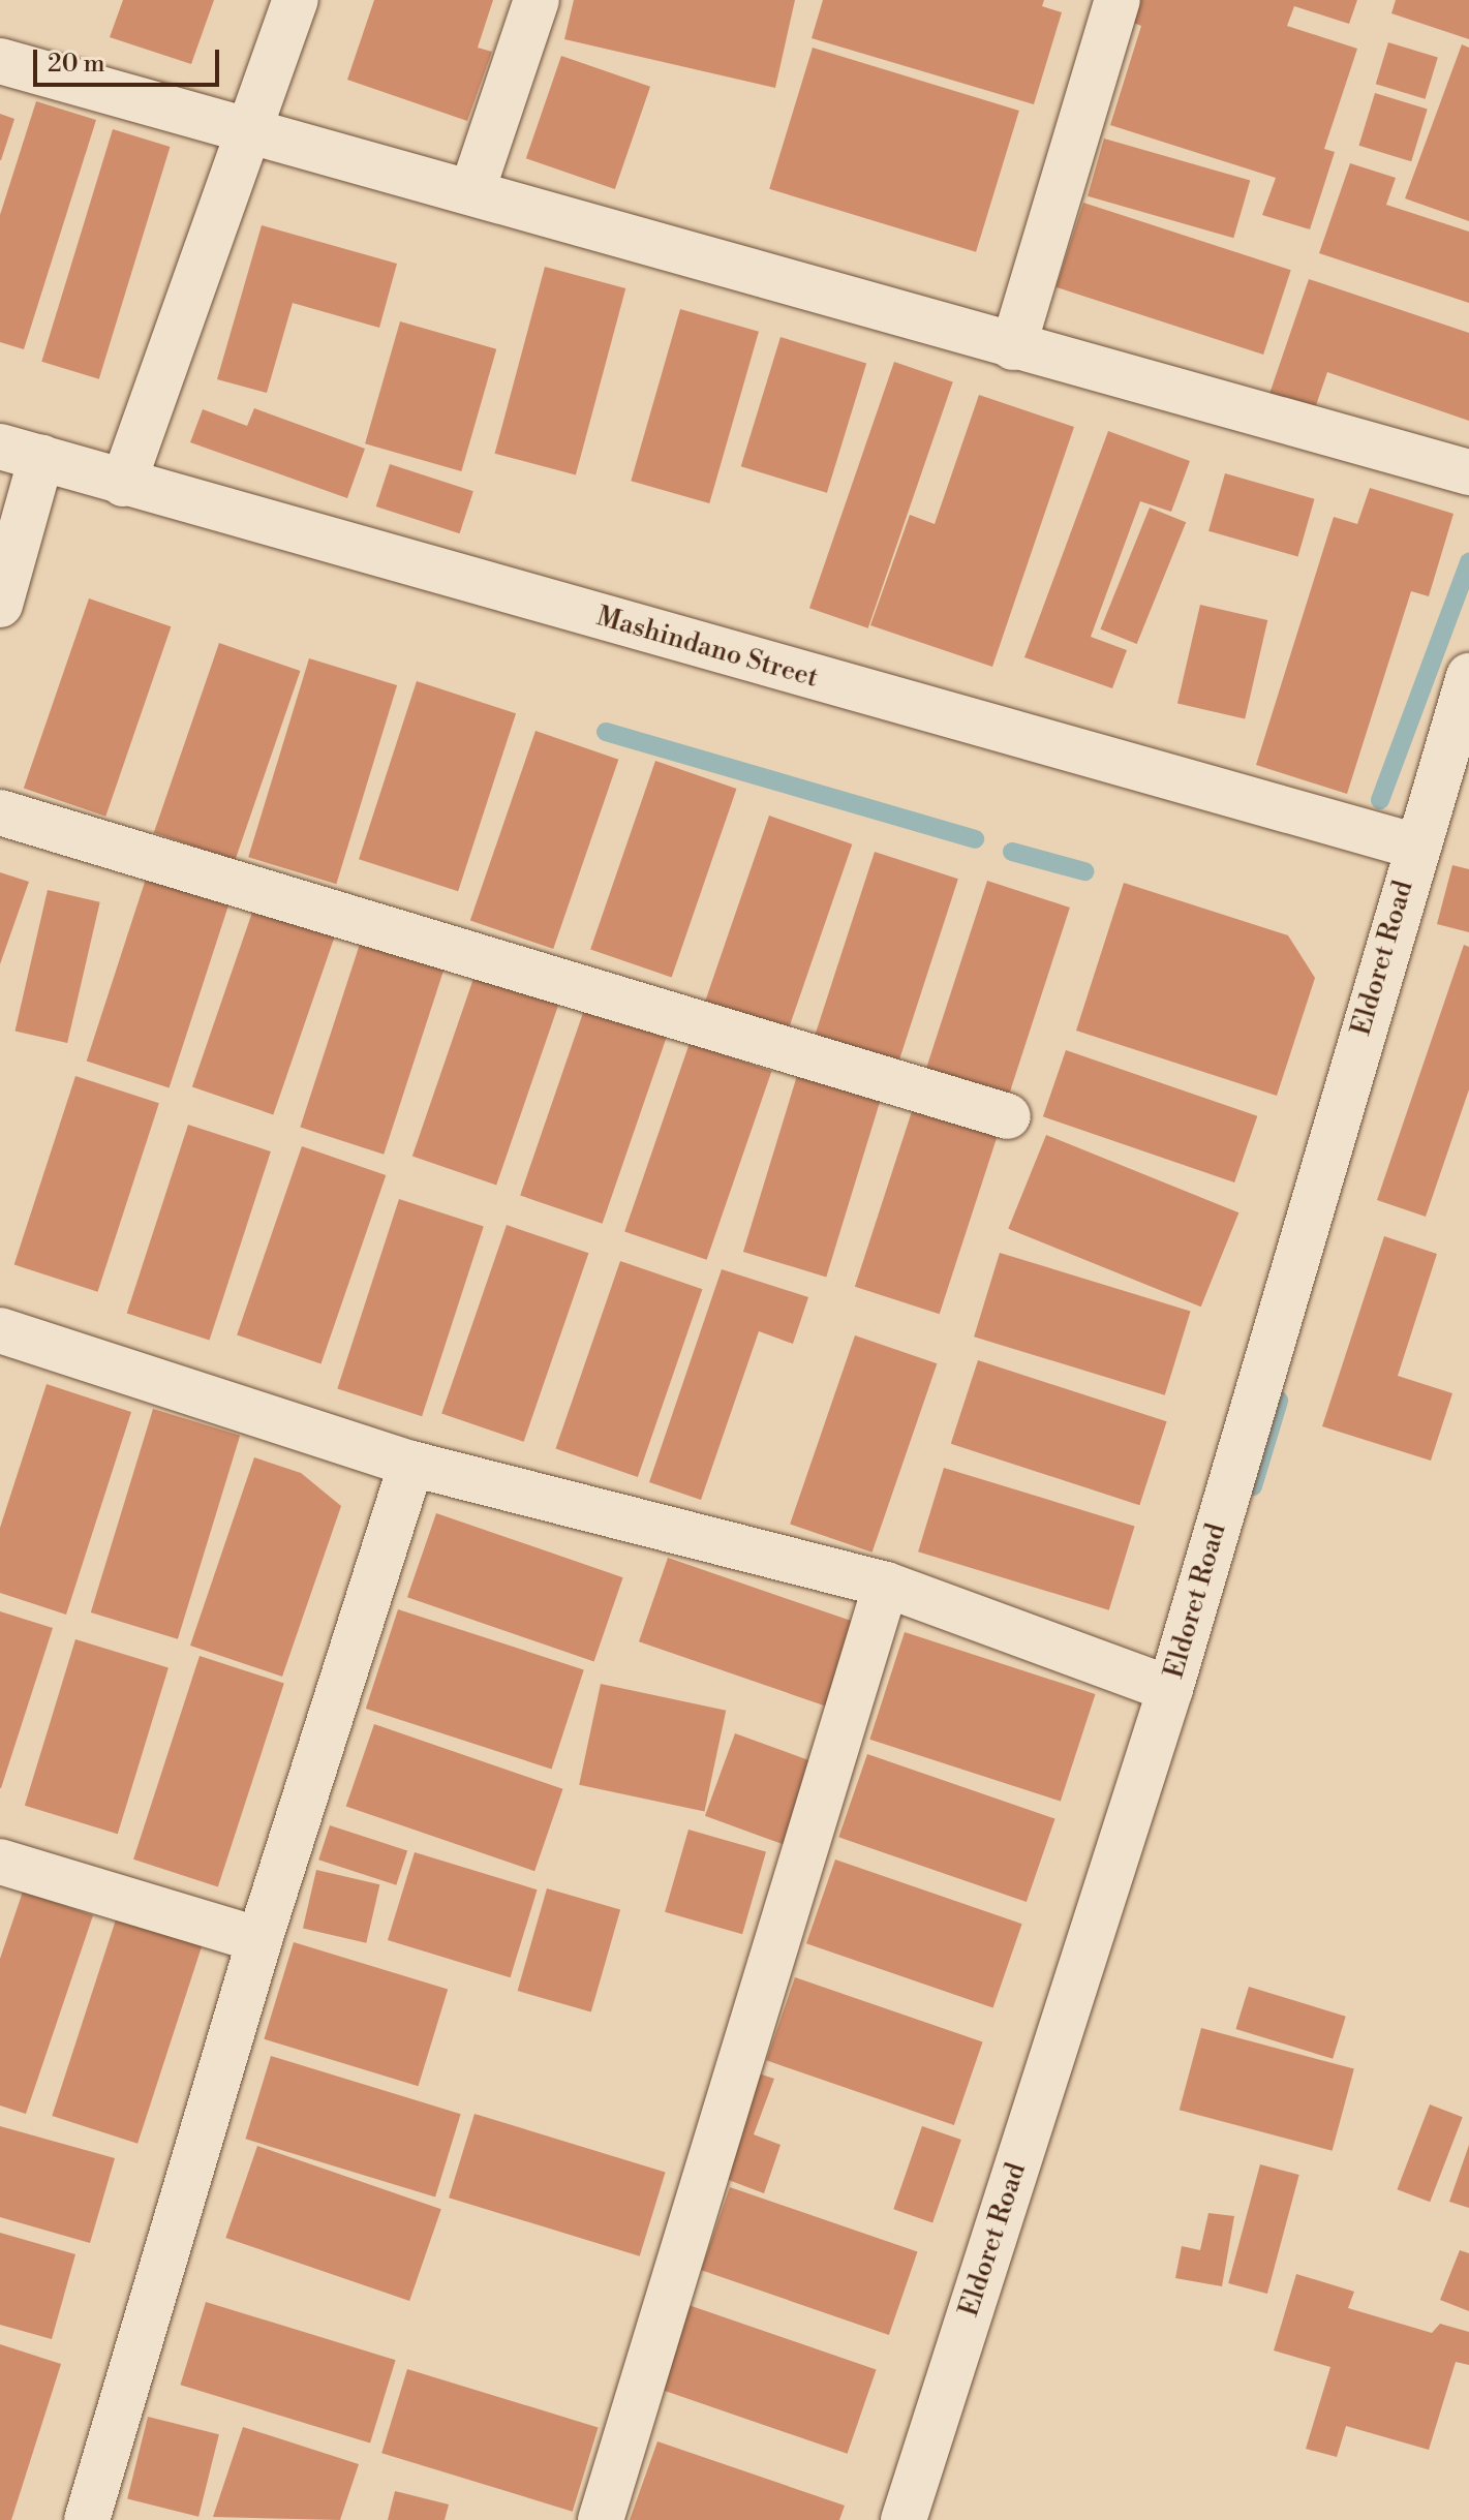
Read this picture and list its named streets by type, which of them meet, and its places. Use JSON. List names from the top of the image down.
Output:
{
  "streets": {
    "street": ["Mashindano Street", "Eldoret Road"]
  },
  "crossings": [
    ["Mashindano Street", "Eldoret Road"]
  ],
  "scale_bar": "20 m"
}
